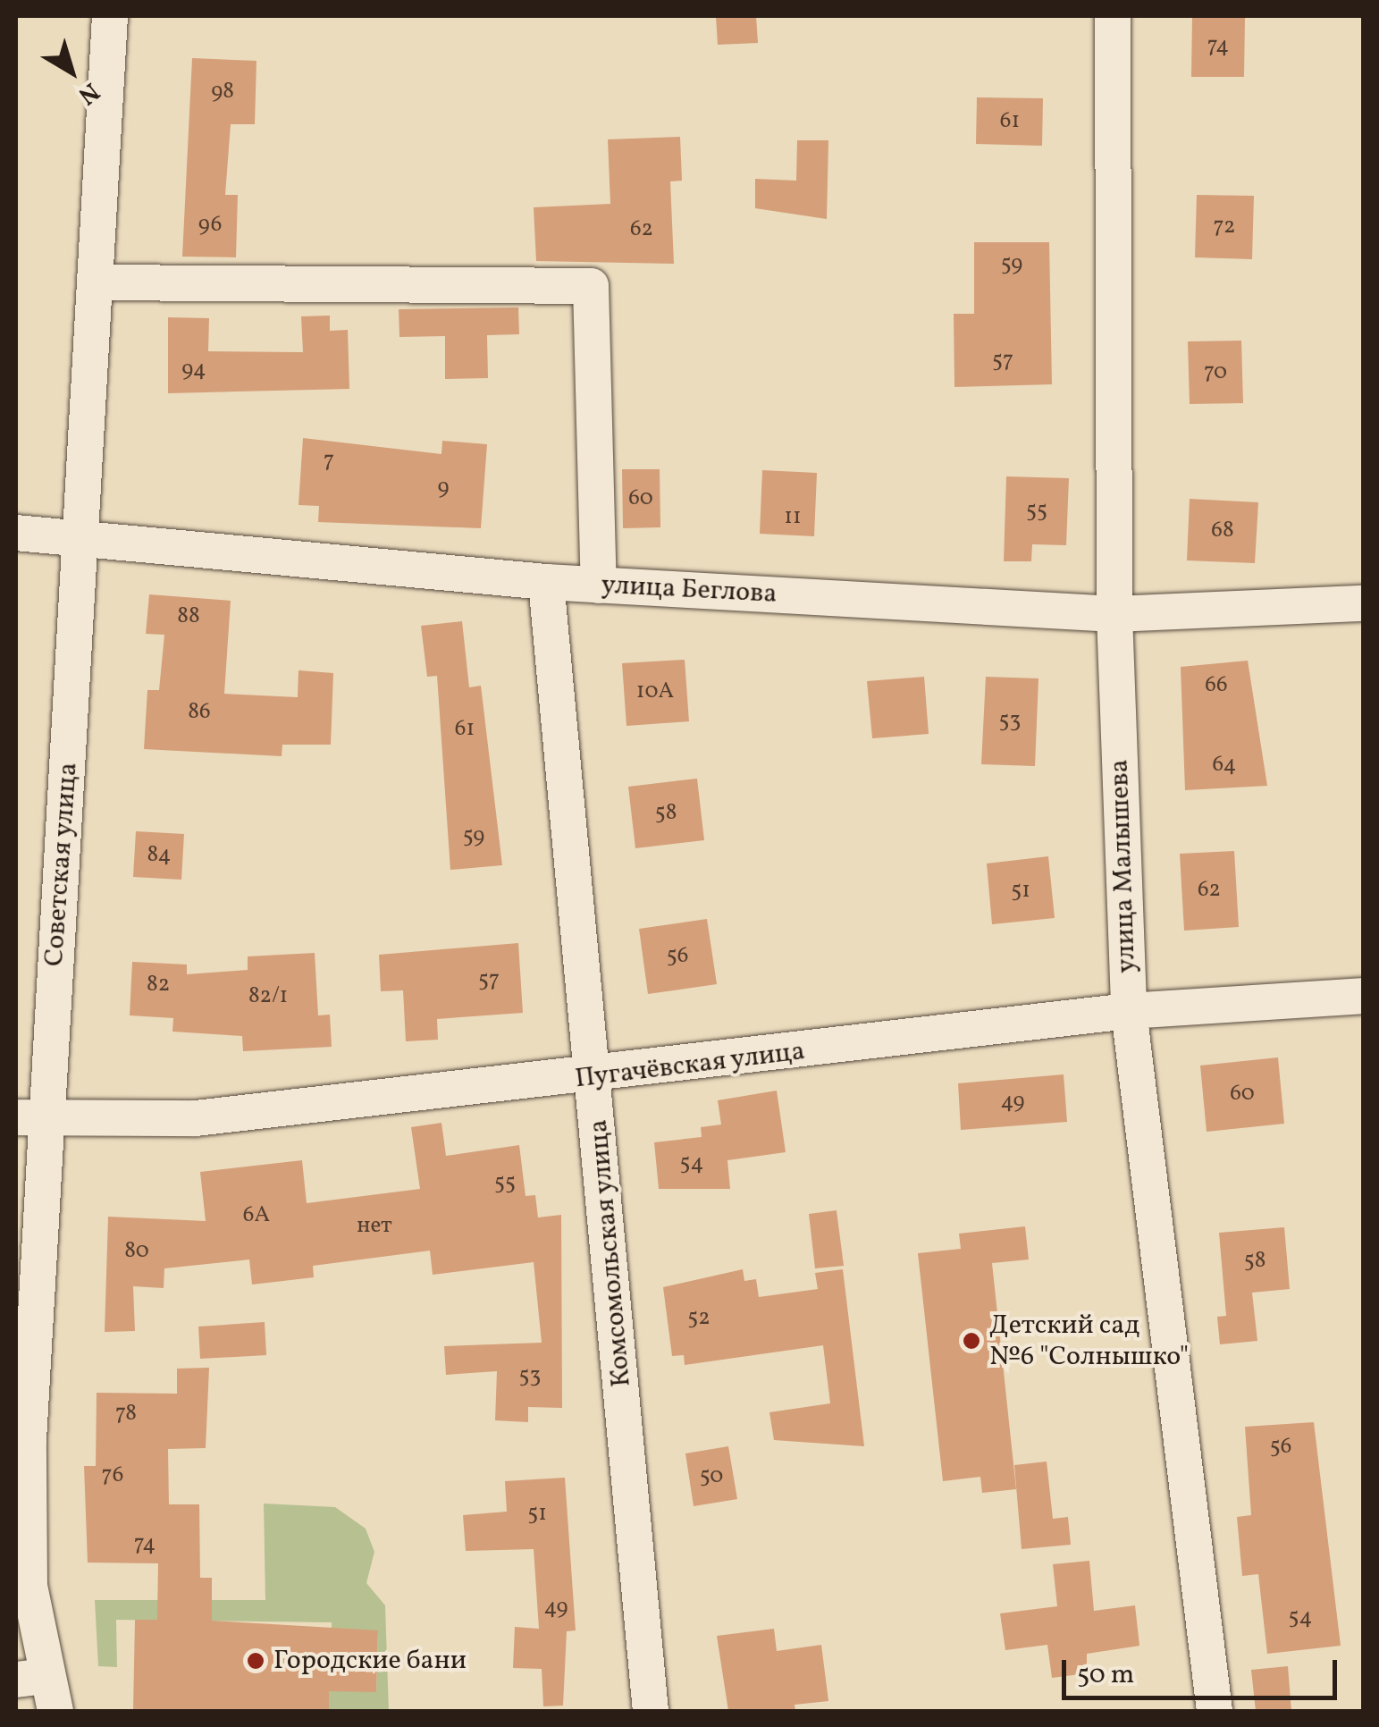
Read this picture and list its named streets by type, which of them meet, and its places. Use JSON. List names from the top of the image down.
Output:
{
  "streets": {
    "street": [
      "улица Беглова",
      "Советская улица",
      "улица Малышева",
      "Пугачёвская улица",
      "Комсомольская улица"
    ]
  },
  "crossings": [
    ["улица Беглова", "Советская улица"],
    ["улица Беглова", "улица Малышева"],
    ["улица Беглова", "Комсомольская улица"],
    ["Советская улица", "Пугачёвская улица"],
    ["улица Малышева", "Пугачёвская улица"],
    ["Пугачёвская улица", "Комсомольская улица"]
  ],
  "places": ["Детский сад №6 \"Солнышко\"", "Городские бани"],
  "house_numbers": [
    "74",
    "98",
    "61",
    "96",
    "72",
    "62",
    "59",
    "57",
    "94",
    "70",
    "7",
    "9",
    "60",
    "55",
    "11",
    "68",
    "88",
    "66",
    "10А",
    "86",
    "53",
    "61",
    "64",
    "58",
    "59",
    "84",
    "62",
    "51",
    "56",
    "57",
    "82",
    "82/1",
    "60",
    "49",
    "54",
    "55",
    "6А",
    "нет",
    "80",
    "58",
    "52",
    "53",
    "78",
    "56",
    "76",
    "50",
    "51",
    "74",
    "49",
    "54"
  ],
  "scale_bar": "50 m",
  "north": "bottom right"
}
